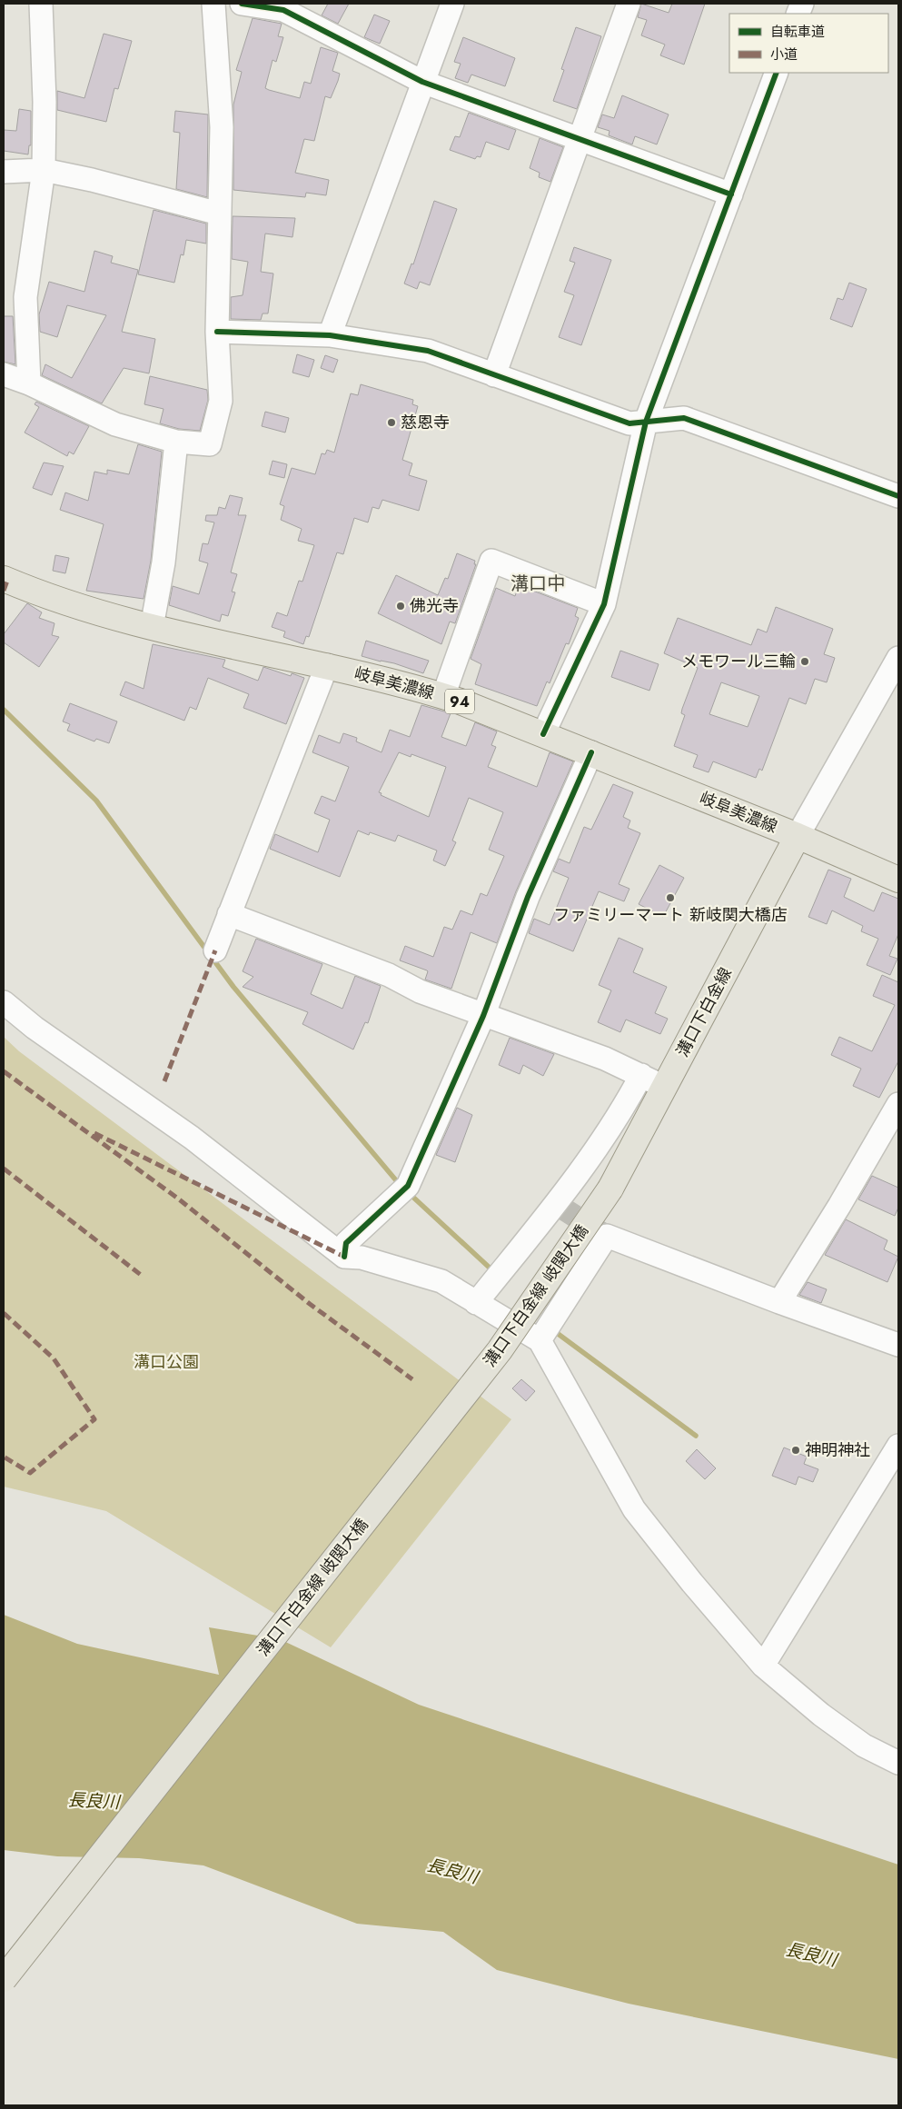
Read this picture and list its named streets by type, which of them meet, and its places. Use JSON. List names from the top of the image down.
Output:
{
  "streets": {
    "main road": [
      "岐阜美濃線",
      "94",
      "溝口下白金線",
      "溝口下白金線 岐関大橋"
    ]
  },
  "crossings": [
    ["岐阜美濃線", "溝口下白金線"],
    ["溝口下白金線", "溝口下白金線 岐関大橋"]
  ],
  "districts": ["溝口中"],
  "water": ["長良川"],
  "parks": ["溝口公園"],
  "places": [
    "慈恩寺",
    "佛光寺",
    "メモワール三輪",
    "ファミリーマート 新岐関大橋店",
    "神明神社"
  ],
  "legend": ["自転車道", "小道"]
}
